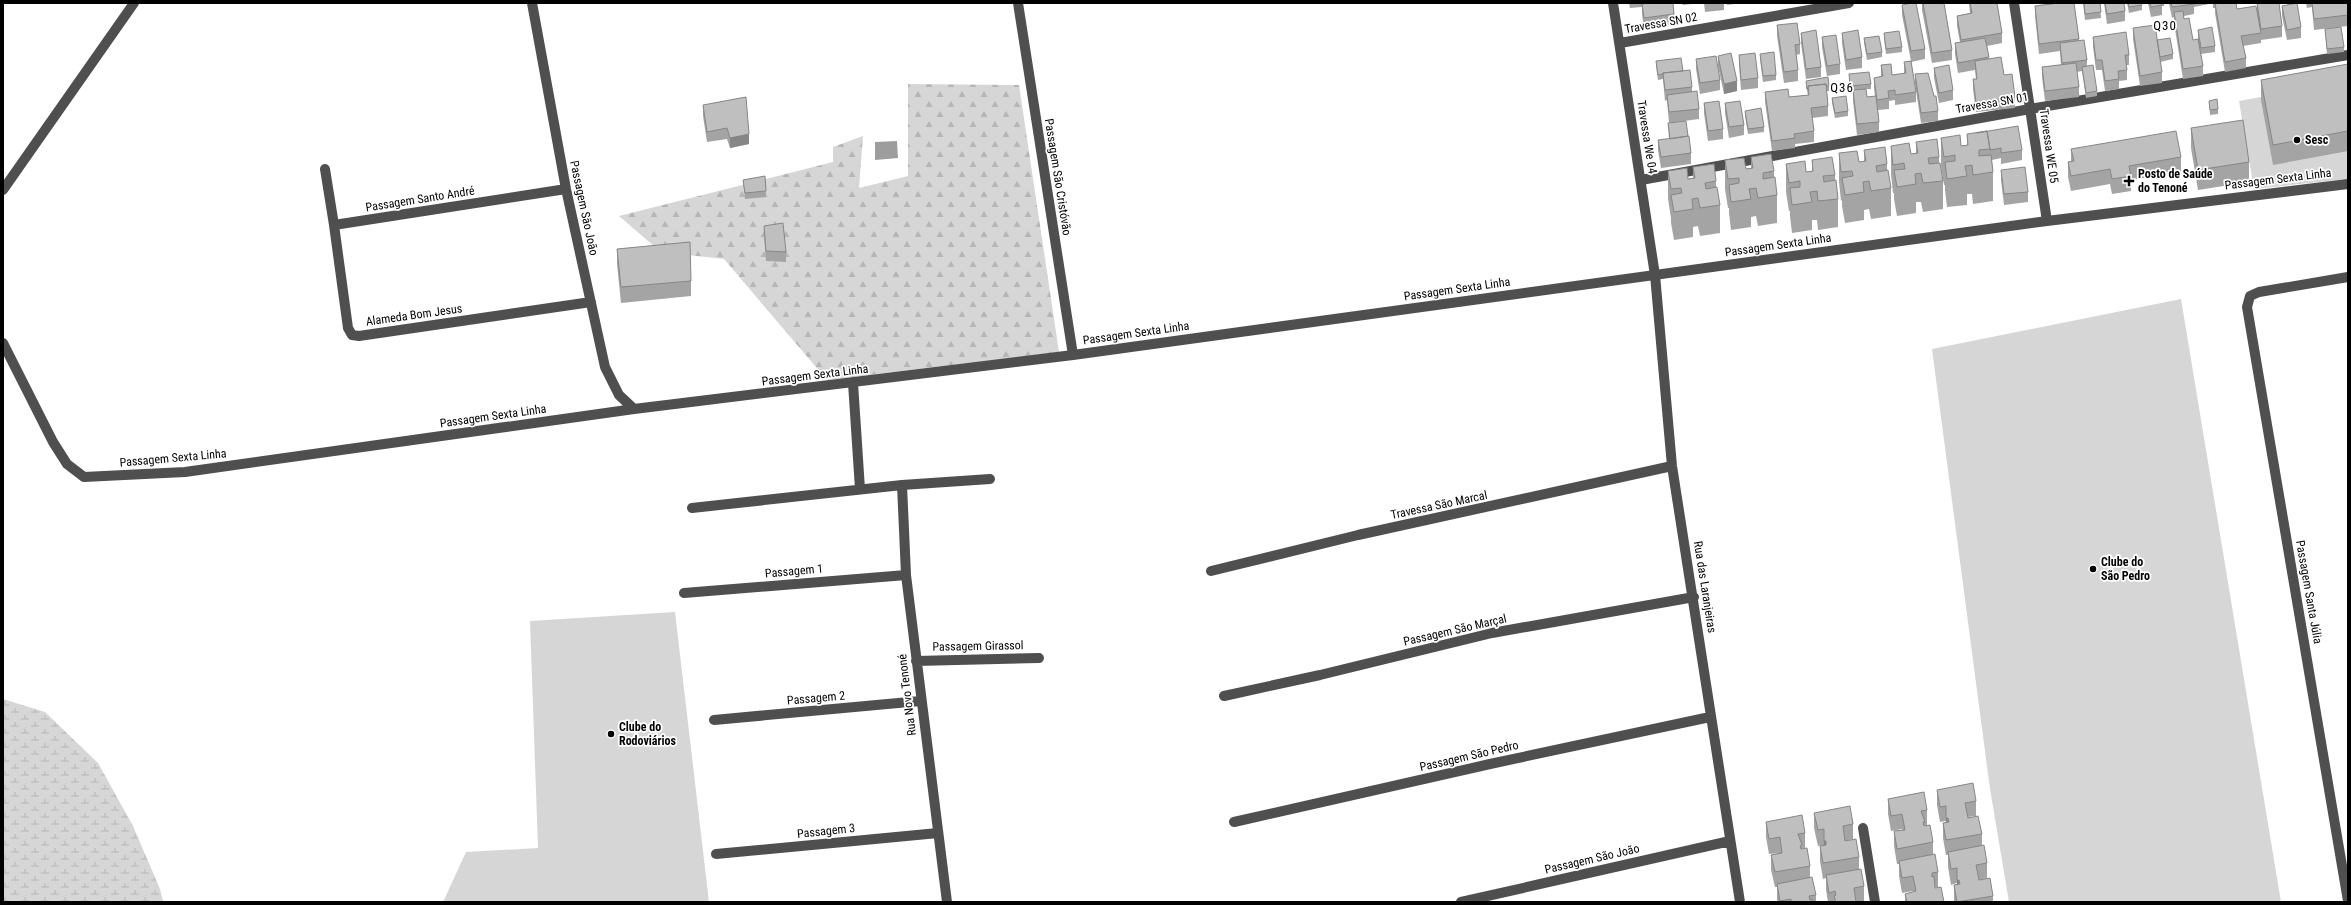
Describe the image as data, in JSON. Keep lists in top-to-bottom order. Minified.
{"streets":{"street":["Travessa SN 02","Travessa SN 01","Travessa We 04","Travessa WE 05","Passagem São Cristóvão","Passagem Sexta Linha","Passagem Santo André","Passagem São João","Alameda Bom Jesus","Travessa São Marcal","Passagem 1","Rua das Laranjeiras","Passagem Santa Júlia","Passagem São Marçal","Passagem Girassol","Rua Novo Tenoné","Passagem 2","Passagem São Pedro","Passagem 3"]},"crossings":[["Travessa SN 02","Travessa We 04"],["Travessa SN 01","Travessa We 04"],["Travessa SN 01","Travessa WE 05"],["Travessa We 04","Passagem Sexta Linha"],["Travessa We 04","Rua das Laranjeiras"],["Travessa WE 05","Passagem Sexta Linha"],["Passagem São Cristóvão","Passagem Sexta Linha"],["Passagem Sexta Linha","Passagem São João"],["Passagem Sexta Linha","Rua das Laranjeiras"],["Passagem Santo André","Passagem São João"],["Passagem Santo André","Alameda Bom Jesus"],["Passagem São João","Alameda Bom Jesus"],["Passagem São João","Rua das Laranjeiras"],["Travessa São Marcal","Rua das Laranjeiras"],["Passagem 1","Rua Novo Tenoné"],["Rua das Laranjeiras","Passagem São Marçal"],["Rua das Laranjeiras","Passagem São Pedro"],["Passagem Girassol","Rua Novo Tenoné"],["Rua Novo Tenoné","Passagem 2"],["Rua Novo Tenoné","Passagem 3"]],"districts":["Q30","Q36"],"places":{"other":["Sesc","Clube do São Pedro","Clube do Rodoviários"],"health":["Posto de Saúde do Tenoné"]}}
